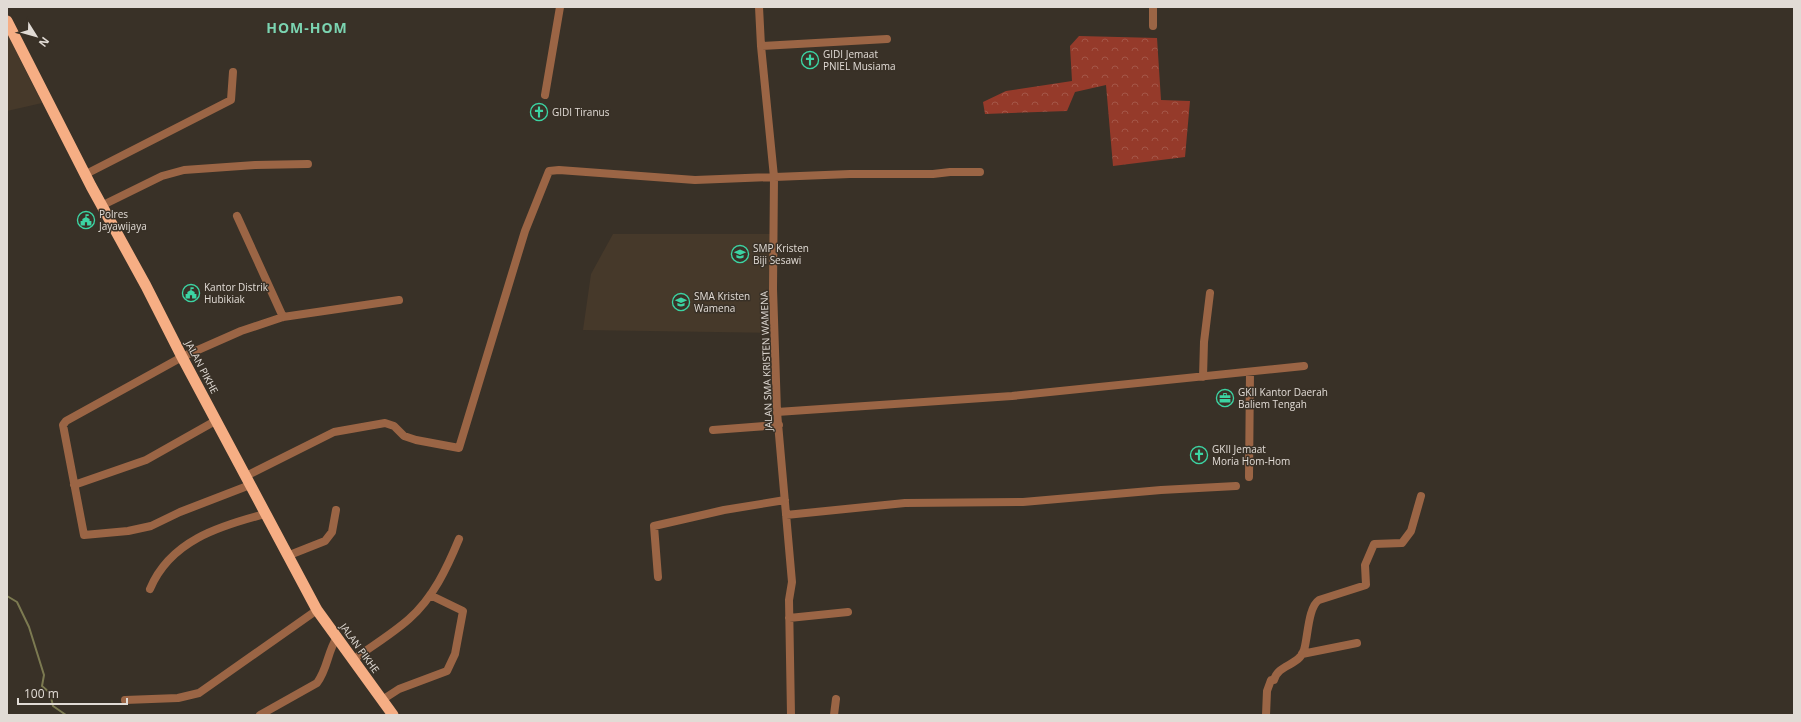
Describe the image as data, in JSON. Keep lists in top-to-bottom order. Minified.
{"streets":{"highway":["JALAN PIKHE"],"street":["JALAN SMA KRISTEN WAMENA"]},"districts":["HOM-HOM"],"places":{"church":["GIDI Jemaat PNIEL Musiama","GIDI Tiranus","GKII Jemaat Moria Hom-Hom"],"public building":["Polres Jayawijaya","Kantor Distrik Hubikiak"],"school or university":["SMP Kristen Biji Sesawi","SMA Kristen Wamena"],"office":["GKII Kantor Daerah Baliem Tengah"]},"scale_bar":"100 m","north":"bottom right"}
